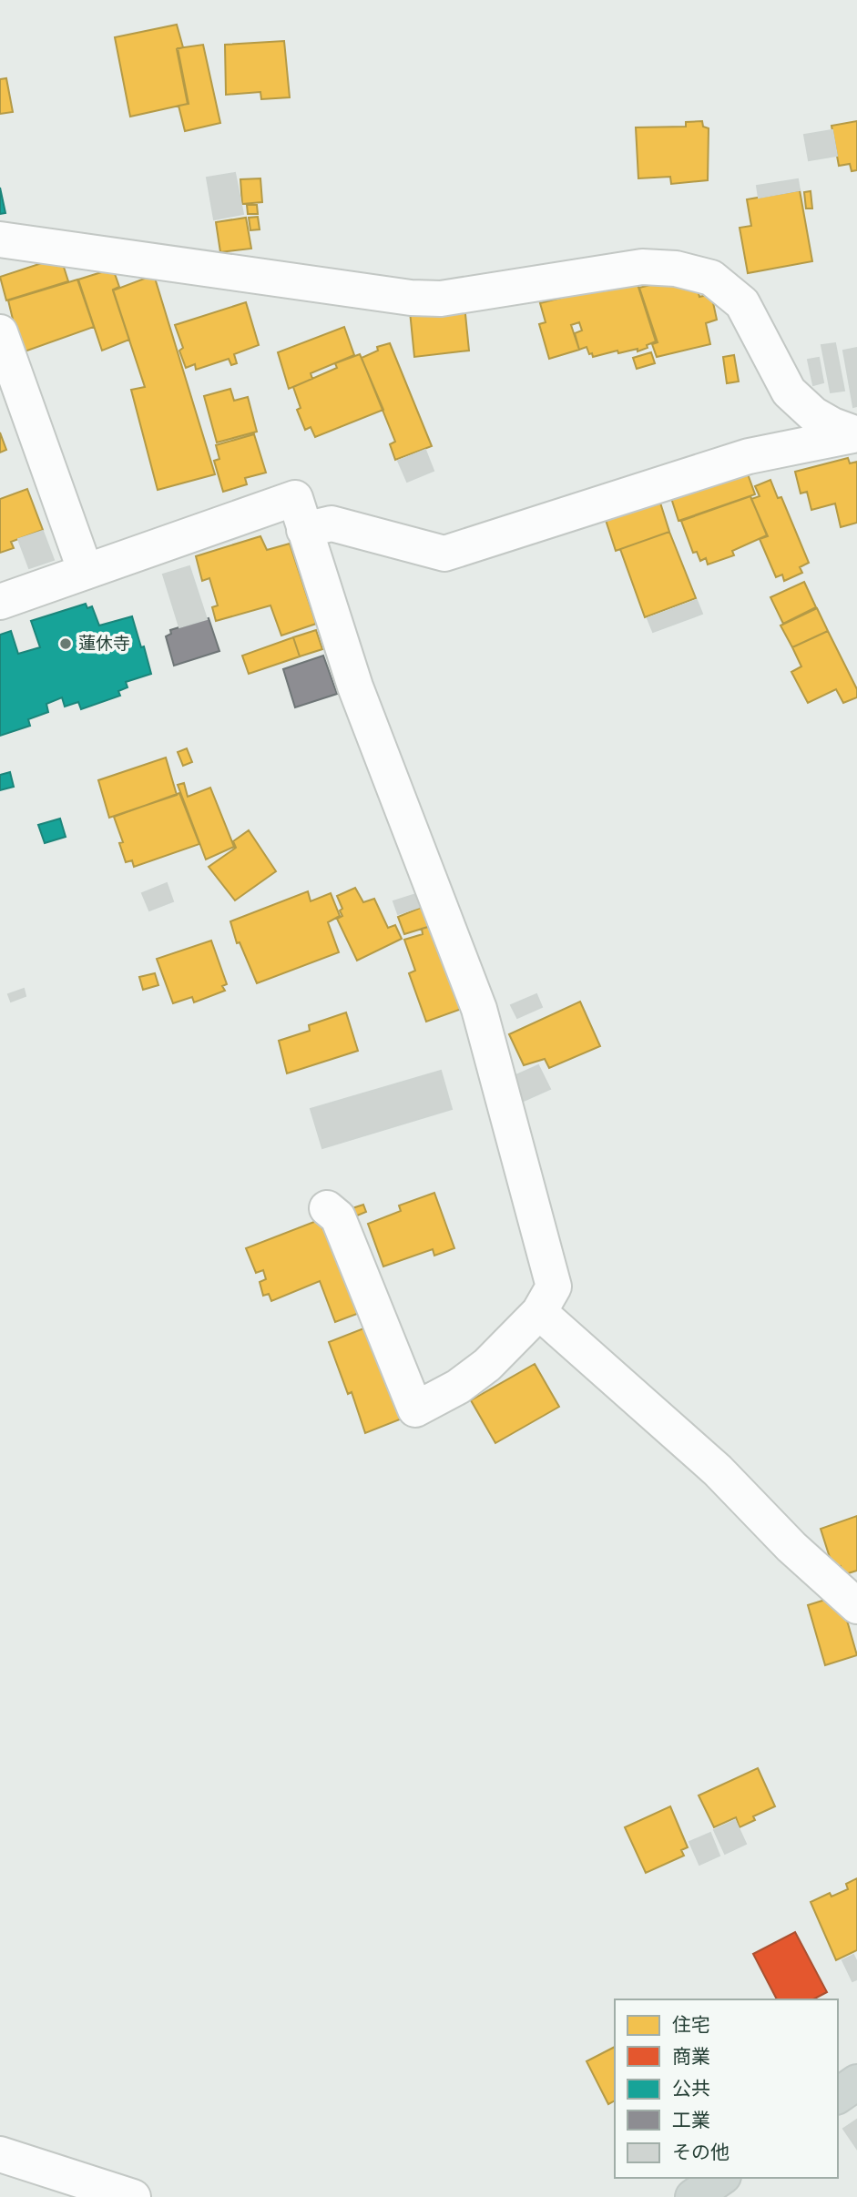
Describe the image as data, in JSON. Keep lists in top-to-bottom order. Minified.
{"places":["蓮休寺"],"legend":["住宅","商業","公共","工業","その他"]}
